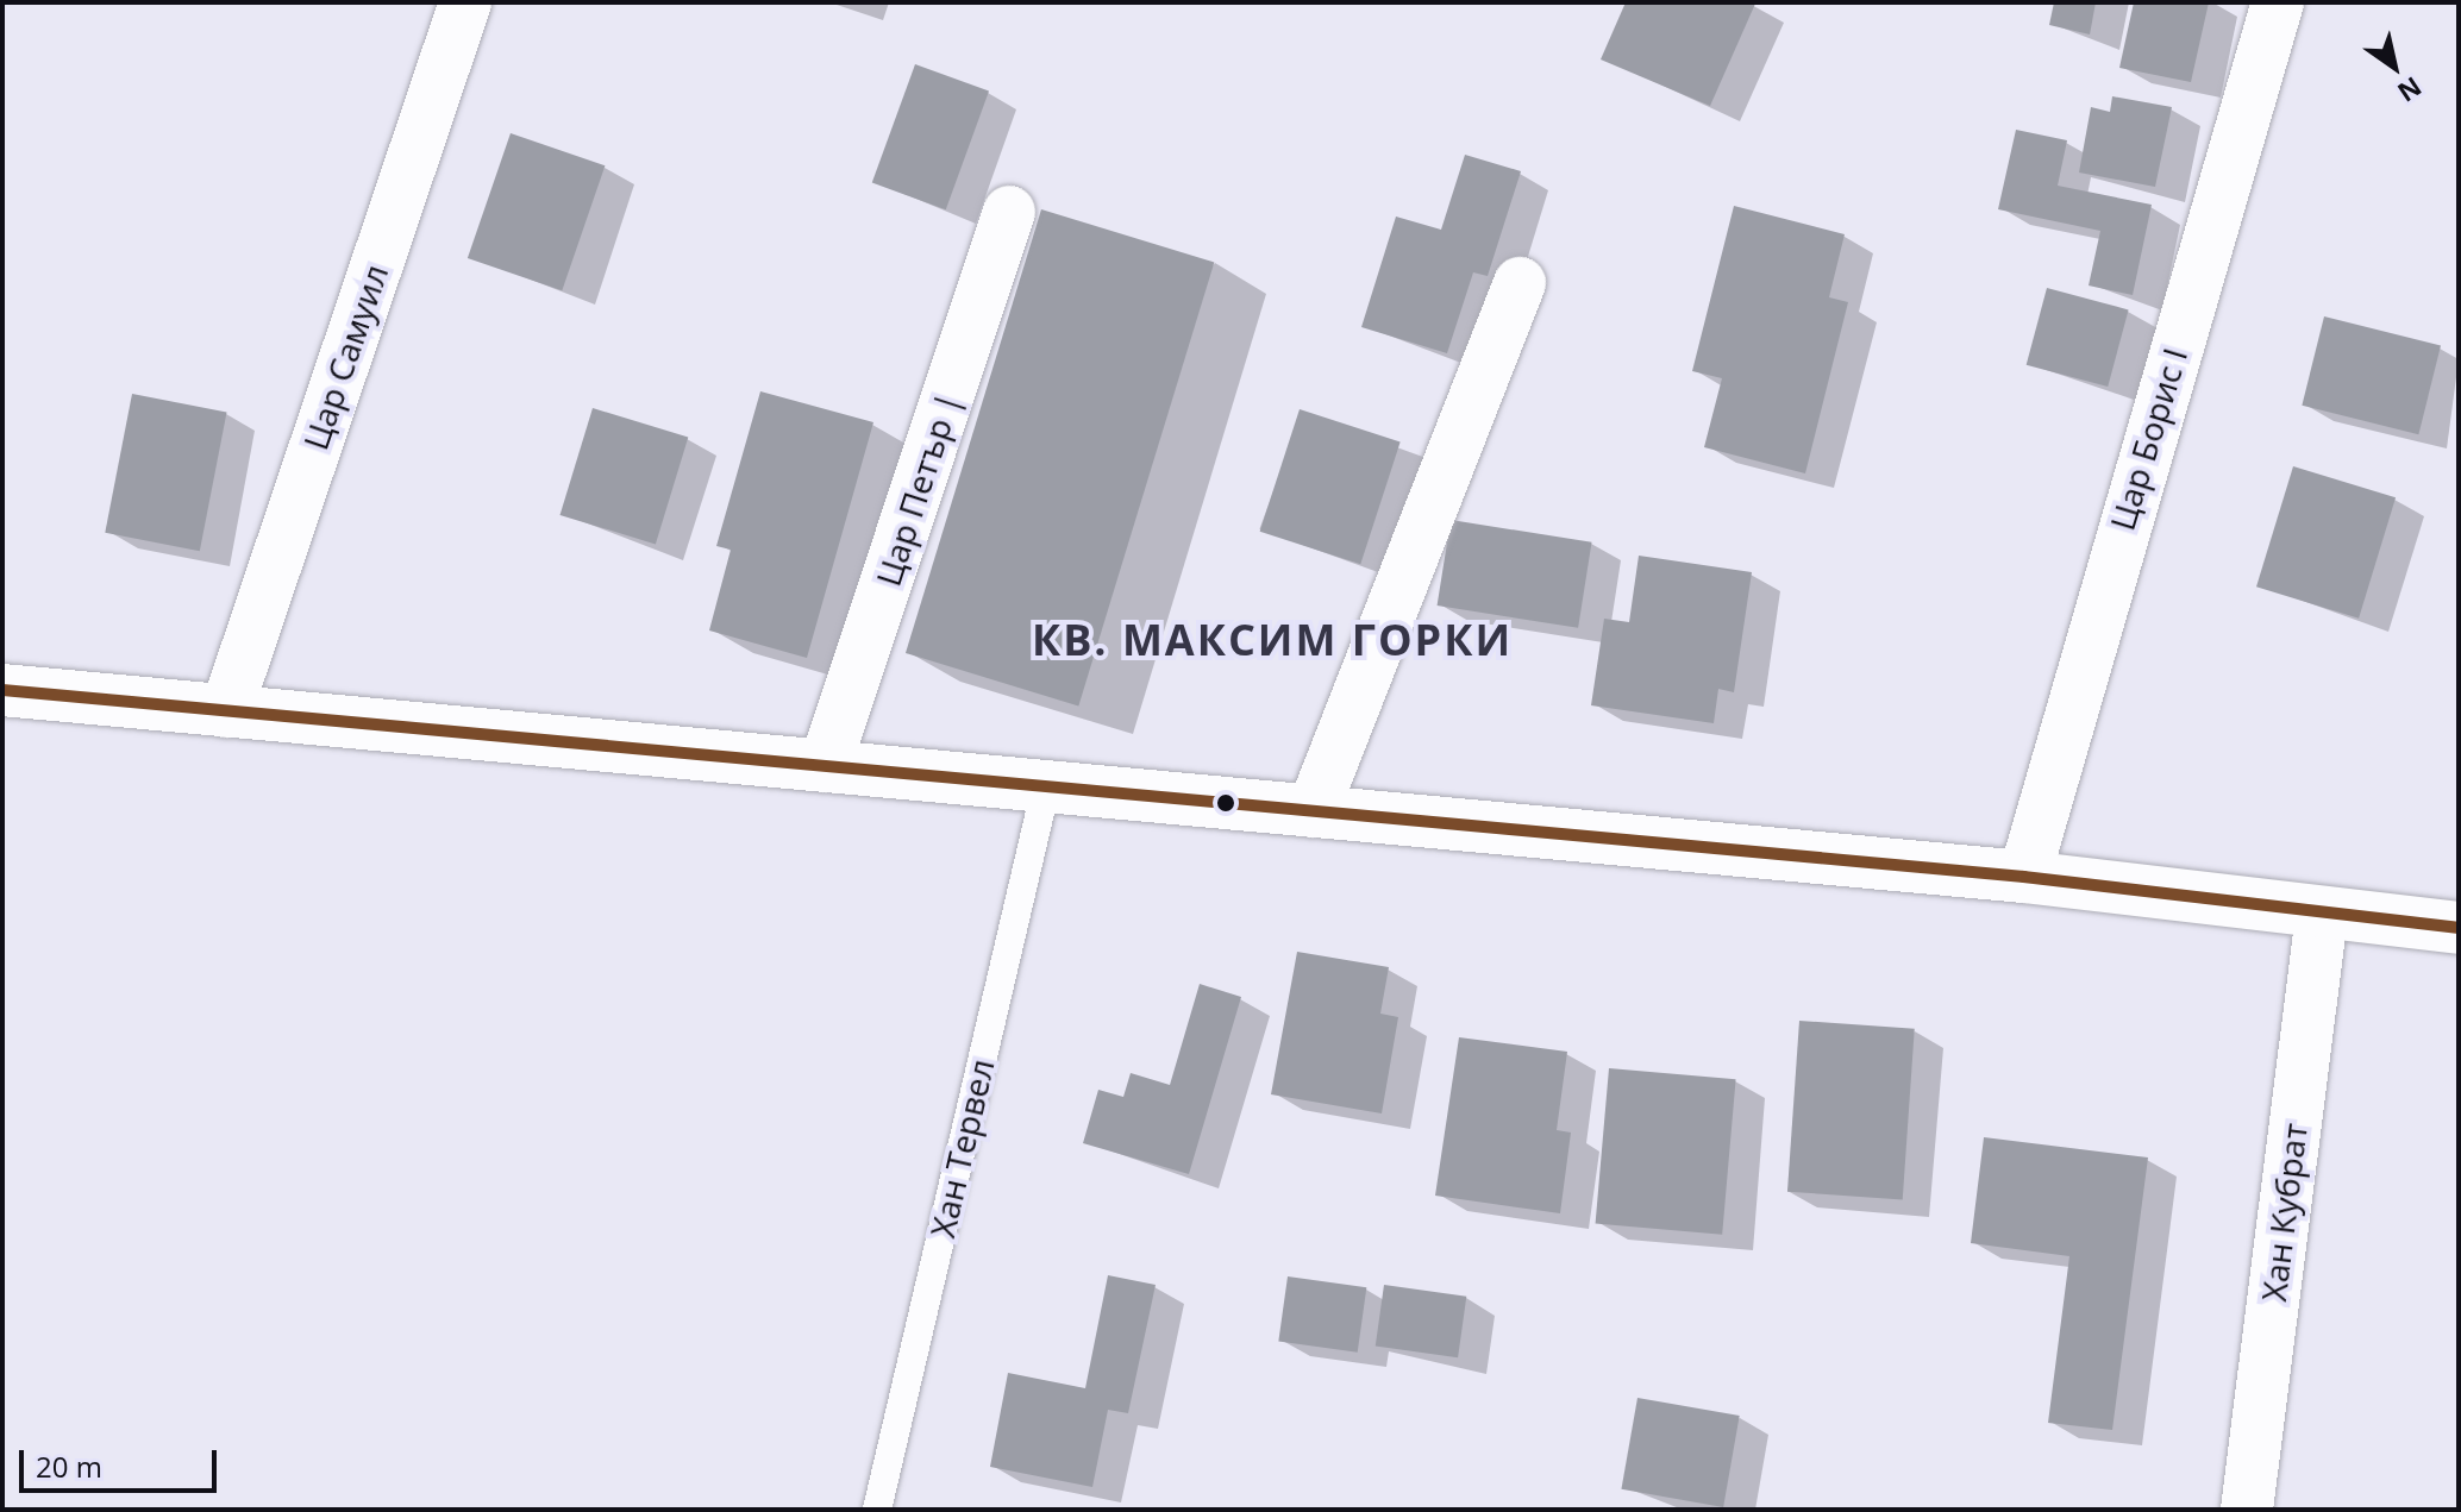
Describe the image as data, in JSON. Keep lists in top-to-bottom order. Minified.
{"streets":{"street":["Цар Самуил","Цар Борис I","Цар Петър |","Хан Кубрат"],"lane":["Хан Тервел"]},"districts":["КВ. МАКСИМ ГОРКИ"],"scale_bar":"20 m","north":"bottom right"}
